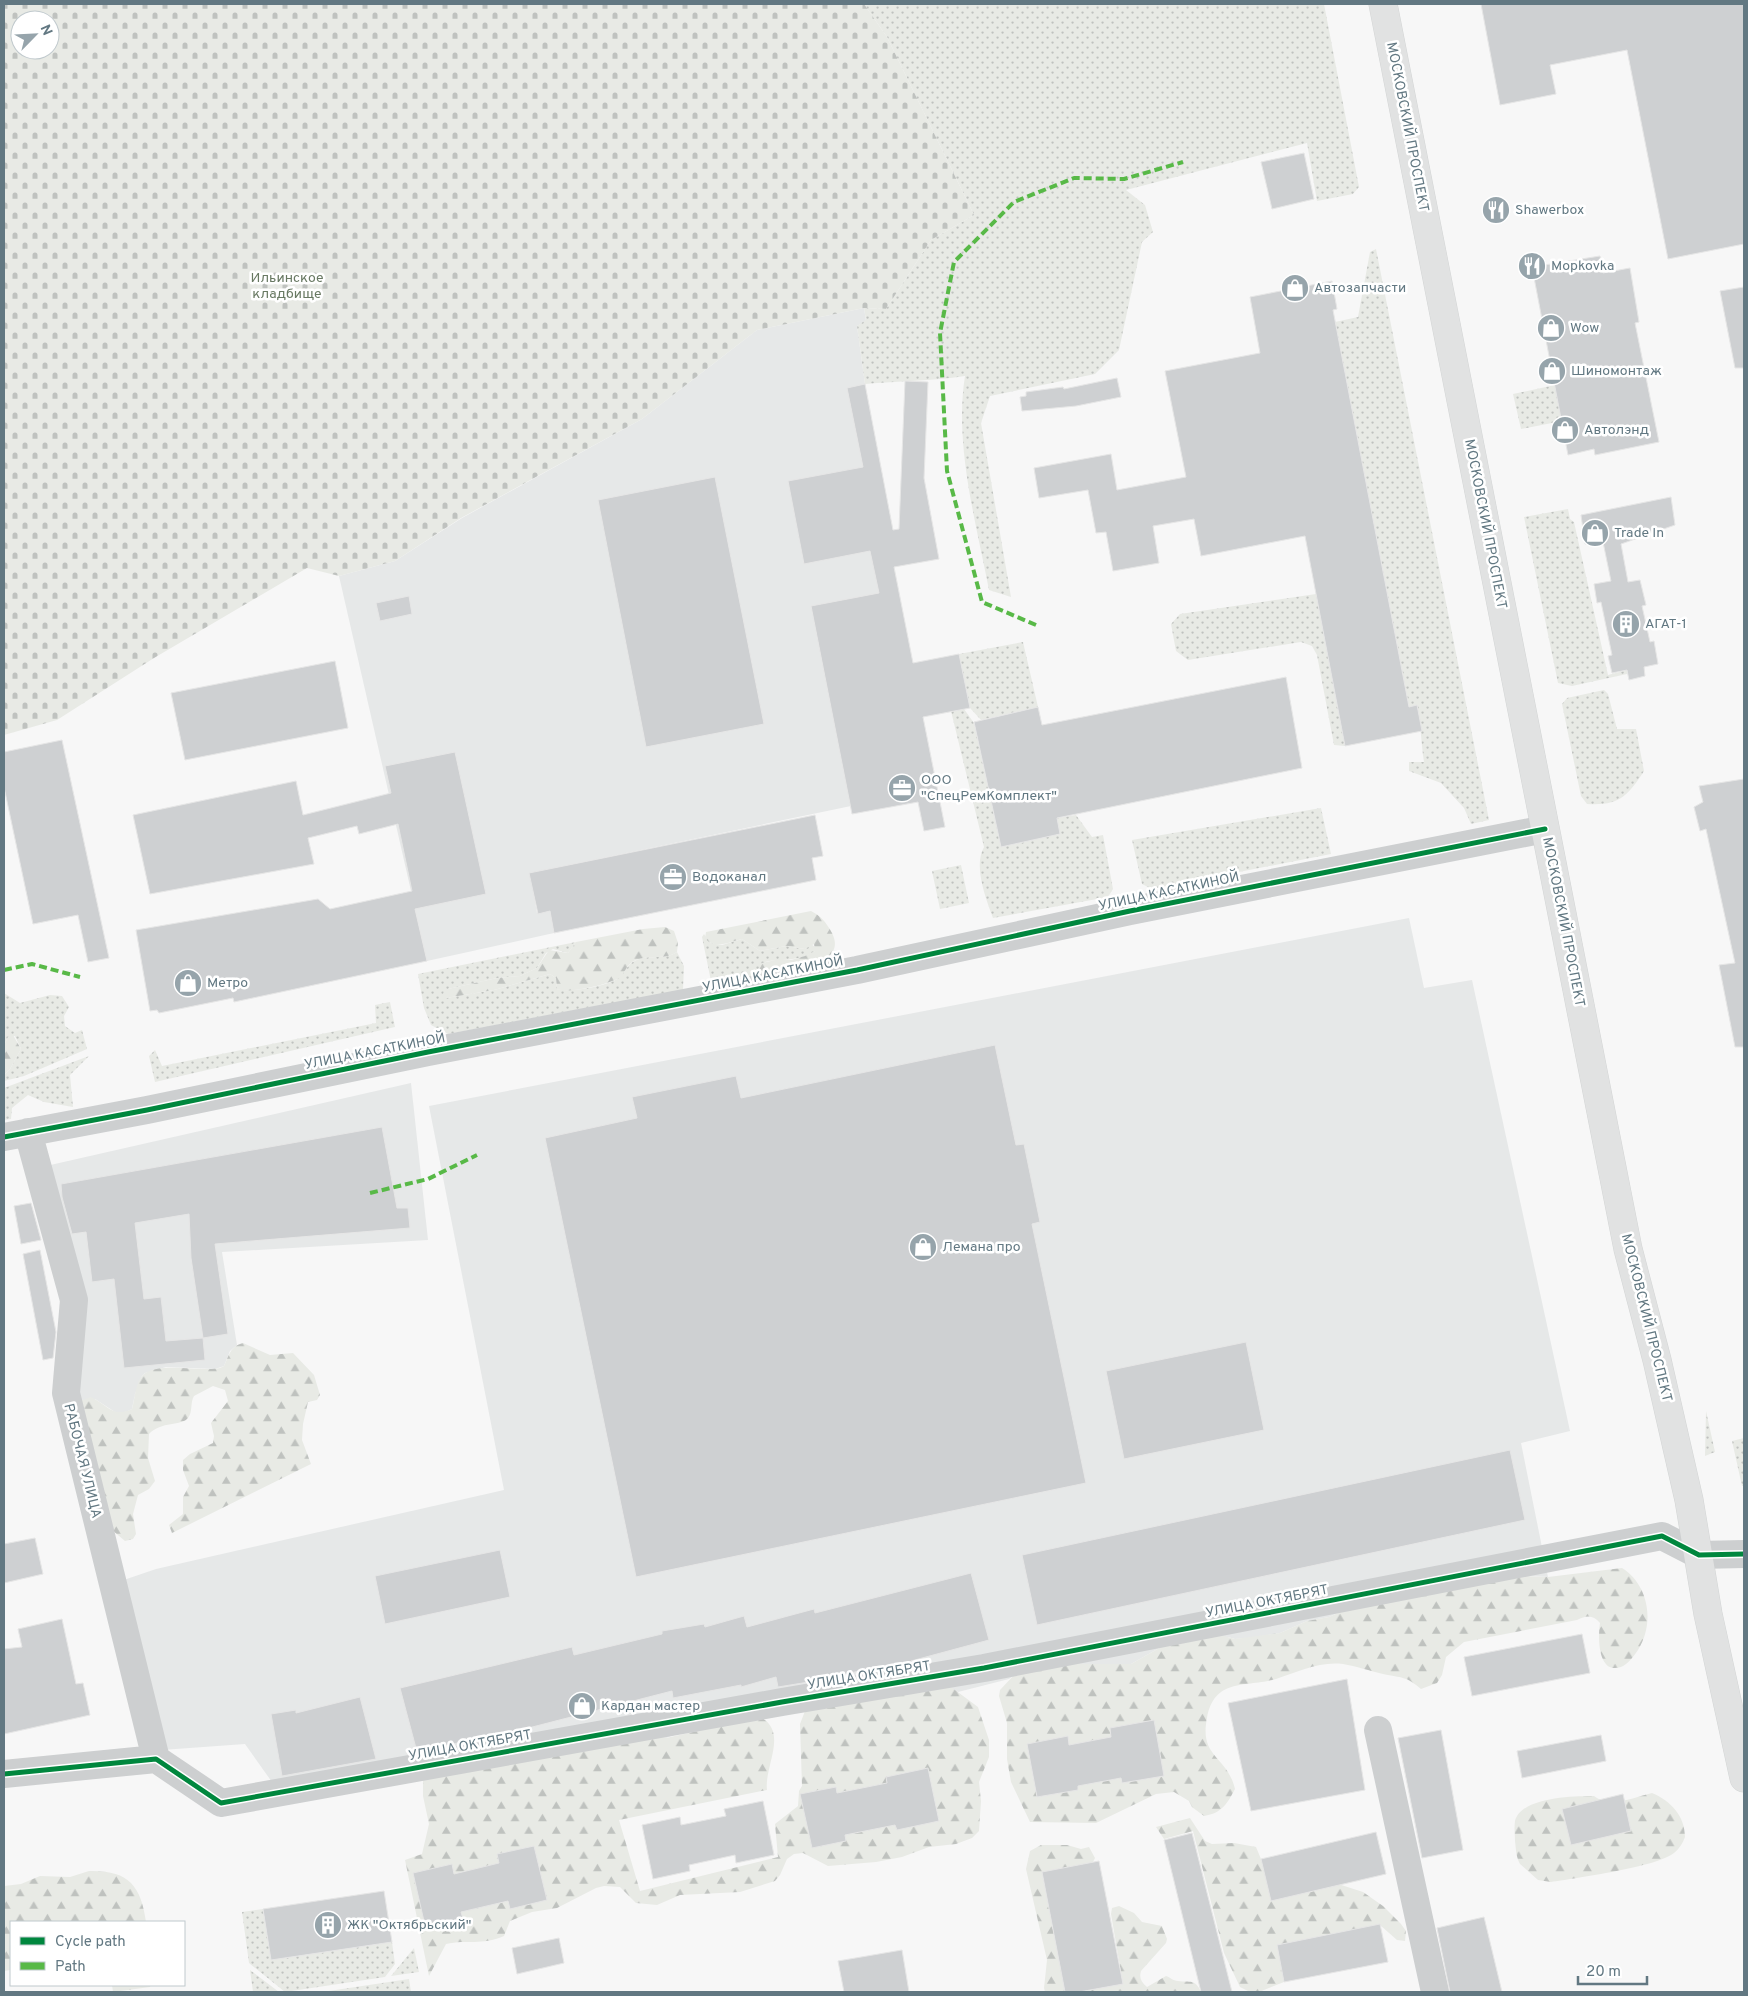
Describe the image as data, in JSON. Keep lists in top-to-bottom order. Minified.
{"streets":{"main road":["МОСКОВСКИЙ ПРОСПЕКТ"],"street":["УЛИЦА КАСАТКИНОЙ","РАБОЧАЯ УЛИЦА","УЛИЦА ОКТЯБРЯТ"]},"crossings":[["МОСКОВСКИЙ ПРОСПЕКТ","УЛИЦА КАСАТКИНОЙ"],["МОСКОВСКИЙ ПРОСПЕКТ","УЛИЦА ОКТЯБРЯТ"],["УЛИЦА КАСАТКИНОЙ","РАБОЧАЯ УЛИЦА"],["РАБОЧАЯ УЛИЦА","УЛИЦА ОКТЯБРЯТ"]],"parks":["Ильинское кладбище"],"places":{"restaurant":["Shawerbox","Mopkovka"],"shop":["Автозапчасти","Wow","Шиномонтаж","Автолэнд","Trade In","Метро","Лемана про","Кардан мастер"],"building":["АГАТ-1","ЖК \"Октябрьский\""],"office":["ООО \"СпецРемКомплект\"","Водоканал"]},"legend":["Cycle path","Path"],"scale_bar":"20 m","north":"top right"}
